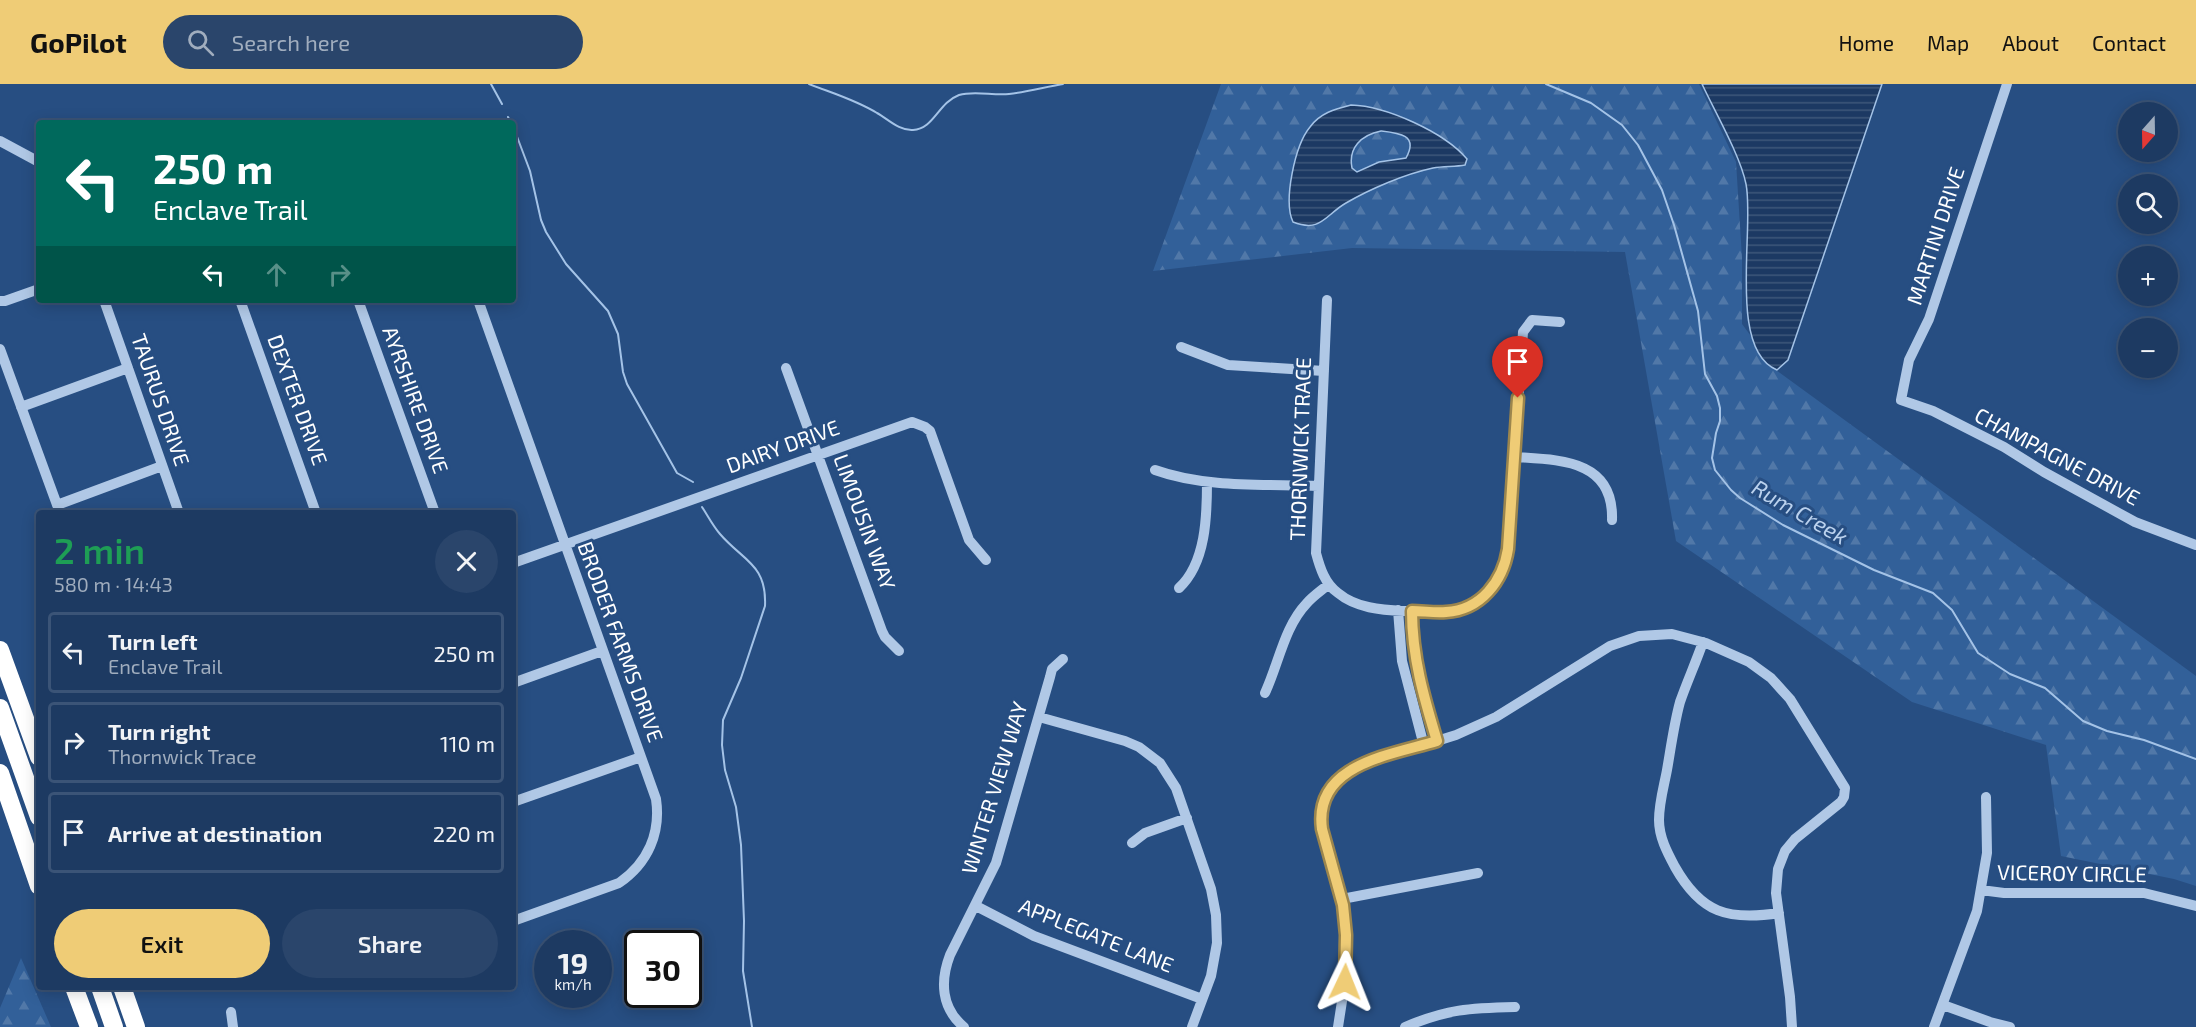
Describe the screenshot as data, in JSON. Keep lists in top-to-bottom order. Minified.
{"streets":{"street":["MARTINI DRIVE","TAURUS DRIVE","DEXTER DRIVE","AYRSHIRE DRIVE","DAIRY DRIVE","THORNWICK TRACE","CHAMPAGNE DRIVE","LIMOUSIN WAY","BRODER FARMS DRIVE","WINTER VIEW WAY","VICEROY CIRCLE","APPLEGATE LANE"]},"crossings":[["MARTINI DRIVE","CHAMPAGNE DRIVE"],["DAIRY DRIVE","LIMOUSIN WAY"],["DAIRY DRIVE","BRODER FARMS DRIVE"],["WINTER VIEW WAY","APPLEGATE LANE"]],"water":["Rum Creek"],"north":"bottom","page":{"header":"GoPilot","search":"Search here","nav":["Home","Map","About","Contact"],"map_buttons":["+","−"],"turn":["250 m","Enclave Trail"],"heading":["2 min","580 m · 14:43"],"list":[{"name":"Turn left","note":"Enclave Trail","value":"250 m"},{"name":"Turn right","note":"Thornwick Trace","value":"110 m"},{"name":"Arrive at destination","value":"220 m"}],"buttons":["Exit","Share"],"speed":"19 km/h","limit":"30"}}
